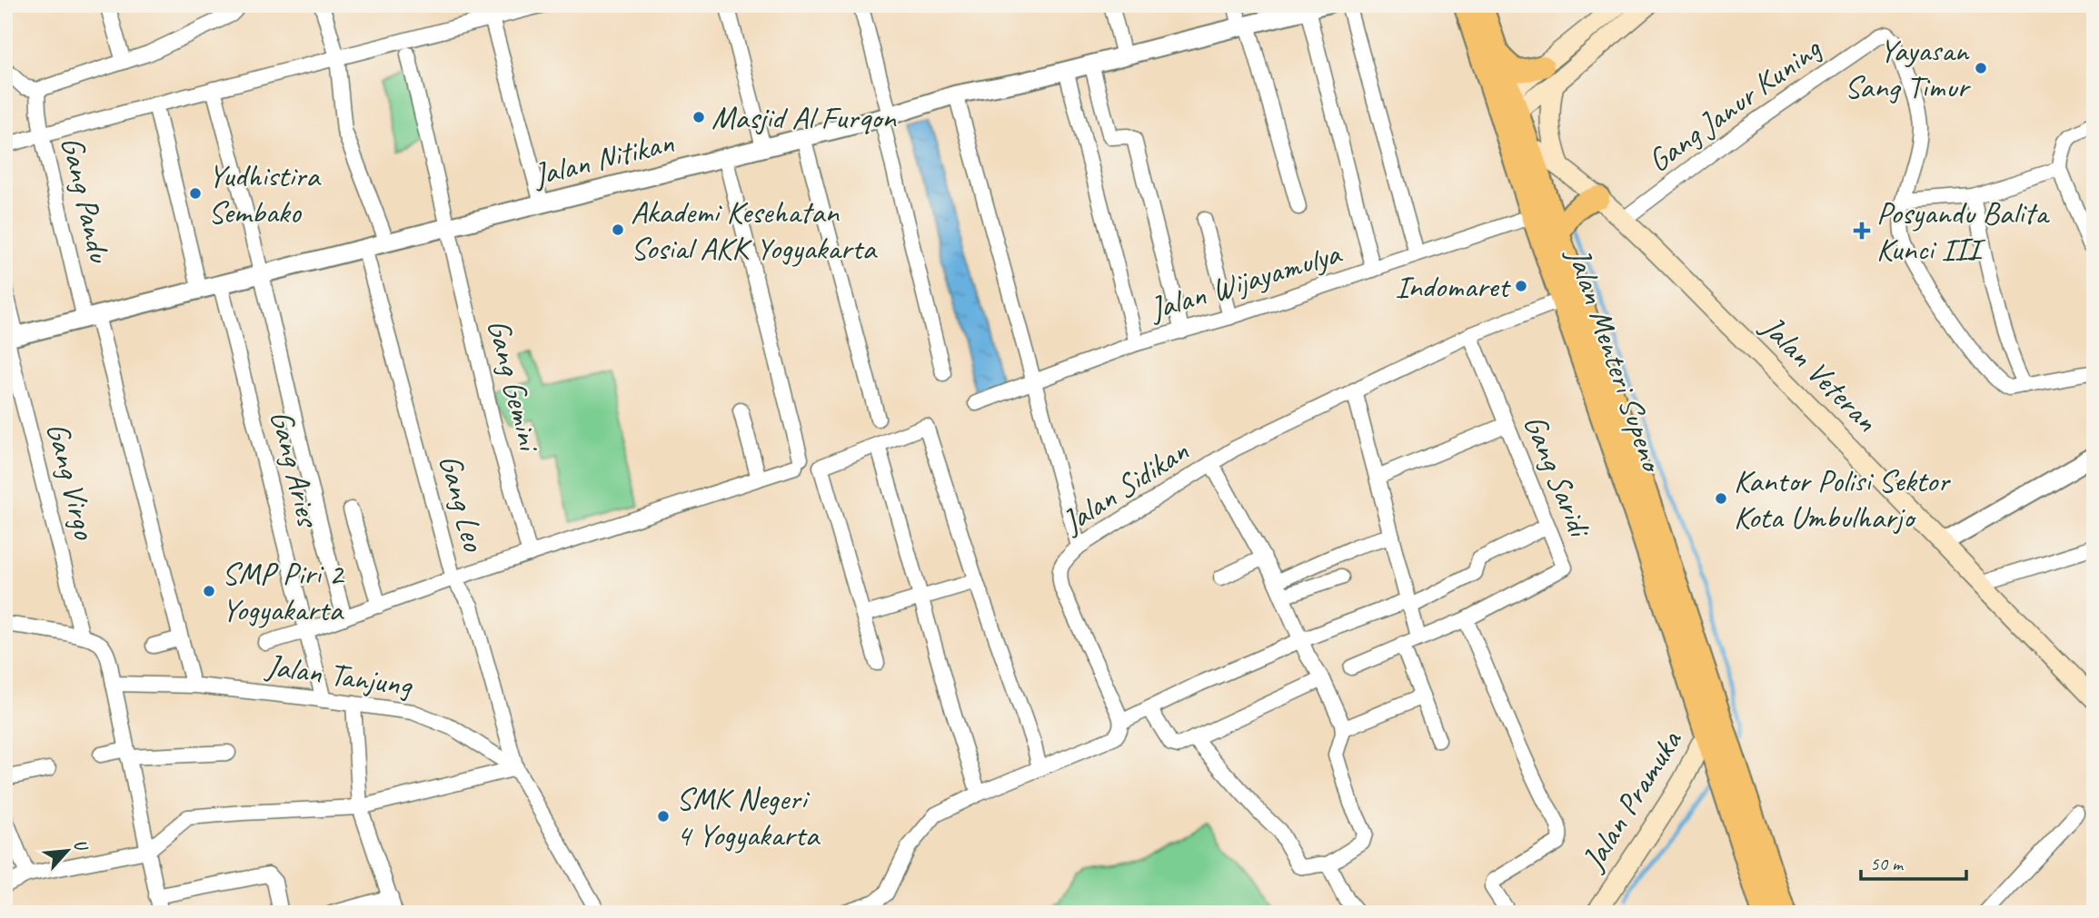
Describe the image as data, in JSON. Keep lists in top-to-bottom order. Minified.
{"streets":{"main road":["Jalan Menteri Supeno","Jalan Veteran","Jalan Pramuka"],"street":["Gang Janur Kuning","Jalan Nitikan","Gang Pandu","Jalan Wijayamulya","Gang Gemini","Gang Aries","Gang Saridi","Gang Virgo","Jalan Sidikan","Gang Leo","Jalan Tanjung"]},"crossings":[["Gang Janur Kuning","Jalan Veteran"],["Jalan Nitikan","Gang Pandu"],["Jalan Nitikan","Gang Gemini"],["Jalan Nitikan","Gang Aries"],["Jalan Nitikan","Gang Virgo"],["Jalan Nitikan","Gang Leo"],["Jalan Wijayamulya","Jalan Menteri Supeno"],["Jalan Menteri Supeno","Jalan Veteran"],["Jalan Menteri Supeno","Jalan Sidikan"],["Jalan Menteri Supeno","Jalan Pramuka"],["Gang Aries","Jalan Tanjung"],["Gang Saridi","Jalan Sidikan"],["Gang Leo","Jalan Tanjung"]],"places":{"other":["Yayasan Sang Timur","Masjid Al Furqon","Yudhistira Sembako","Akademi Kesehatan Sosial AKK Yogyakarta","Indomaret","Kantor Polisi Sektor Kota Umbulharjo","SMP Piri 2 Yogyakarta","SMK Negeri 4 Yogyakarta"],"health":["Posyandu Balita Kunci III"]},"scale_bar":"50 m","north":"top right"}
